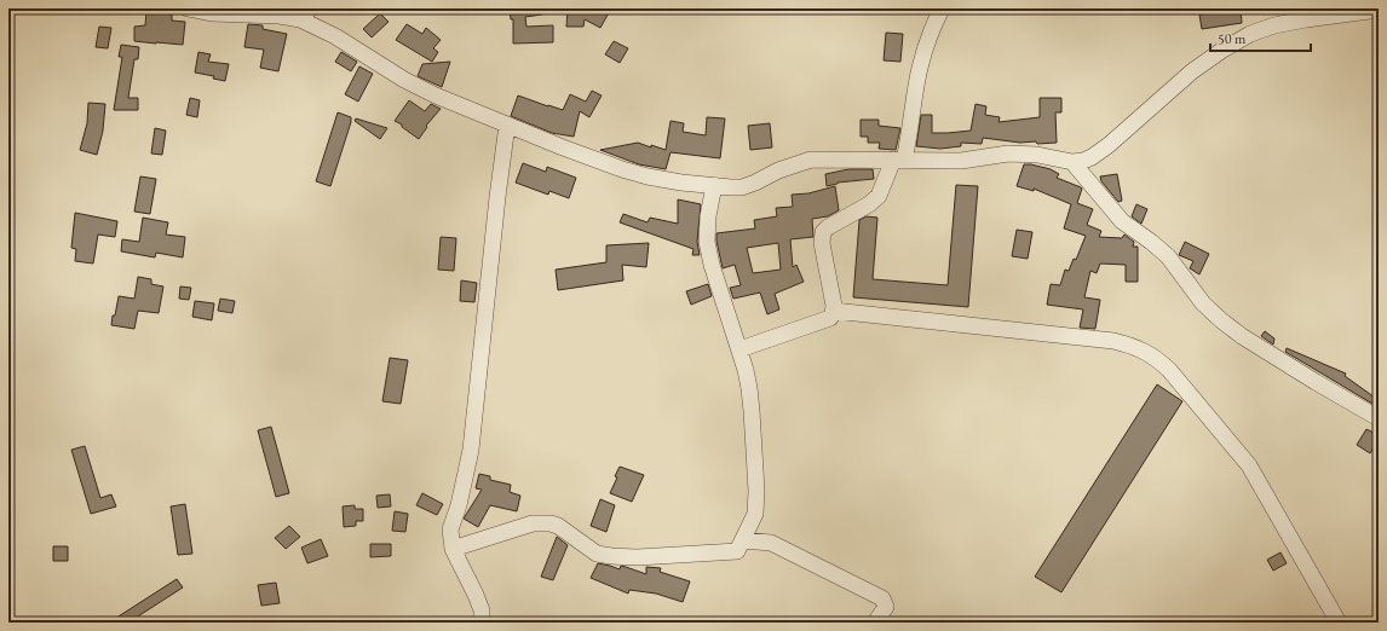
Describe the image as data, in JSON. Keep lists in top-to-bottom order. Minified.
{"scale_bar":"50 m"}
